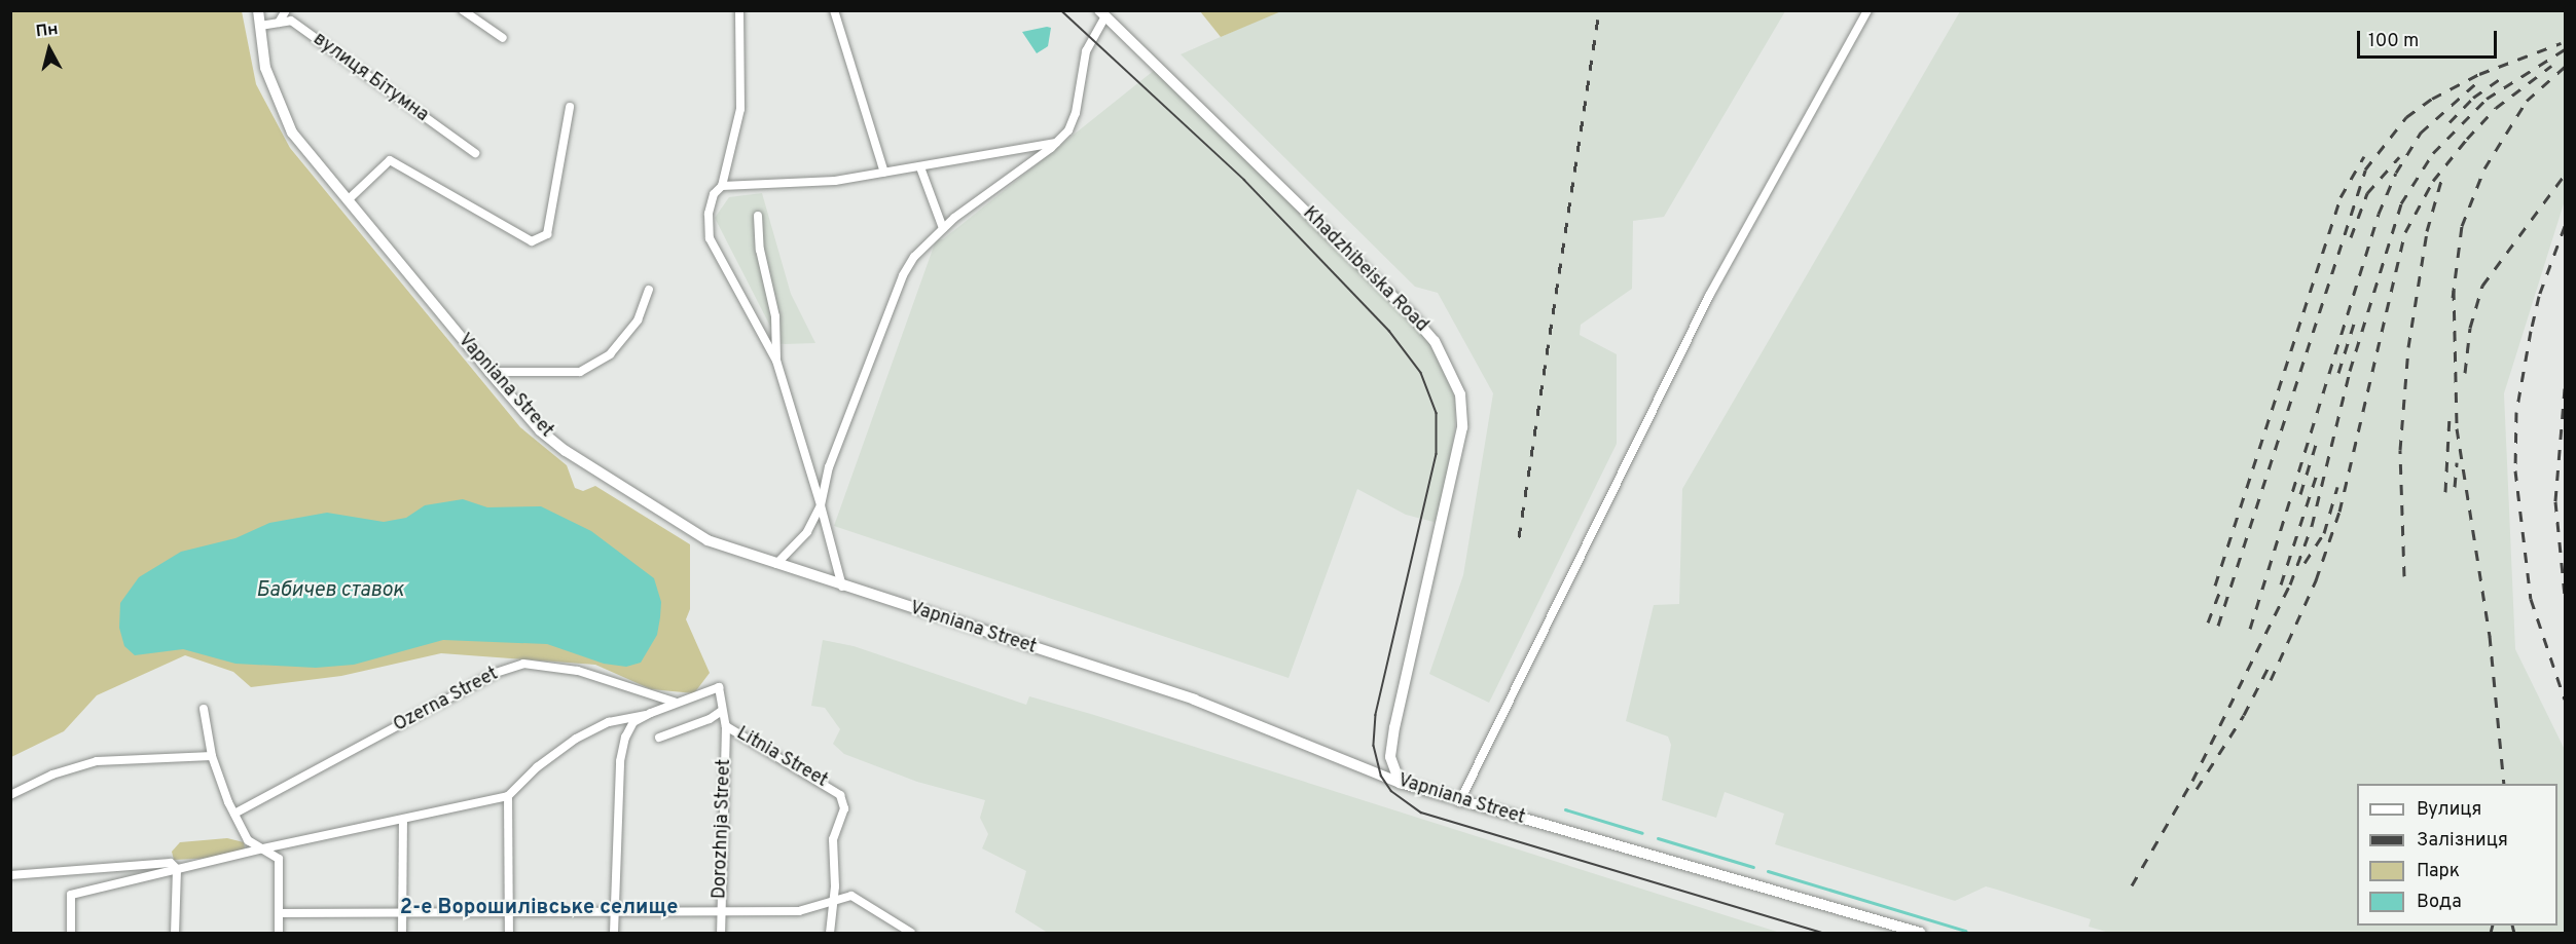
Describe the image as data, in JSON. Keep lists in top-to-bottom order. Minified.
{"streets":{"street":["вулиця Бітумна","Khadzhibeiska Road","Vapniana Street","Ozerna Street","Litnia Street","Dorozhnja Street"]},"crossings":[["Khadzhibeiska Road","Vapniana Street"],["Ozerna Street","Dorozhnja Street"],["Litnia Street","Dorozhnja Street"]],"districts":["2-е Ворошилівське селище"],"water":["Бабичев ставок"],"legend":["Вулиця","Залізниця","Парк","Вода"],"scale_bar":"100 m","north":"top"}
